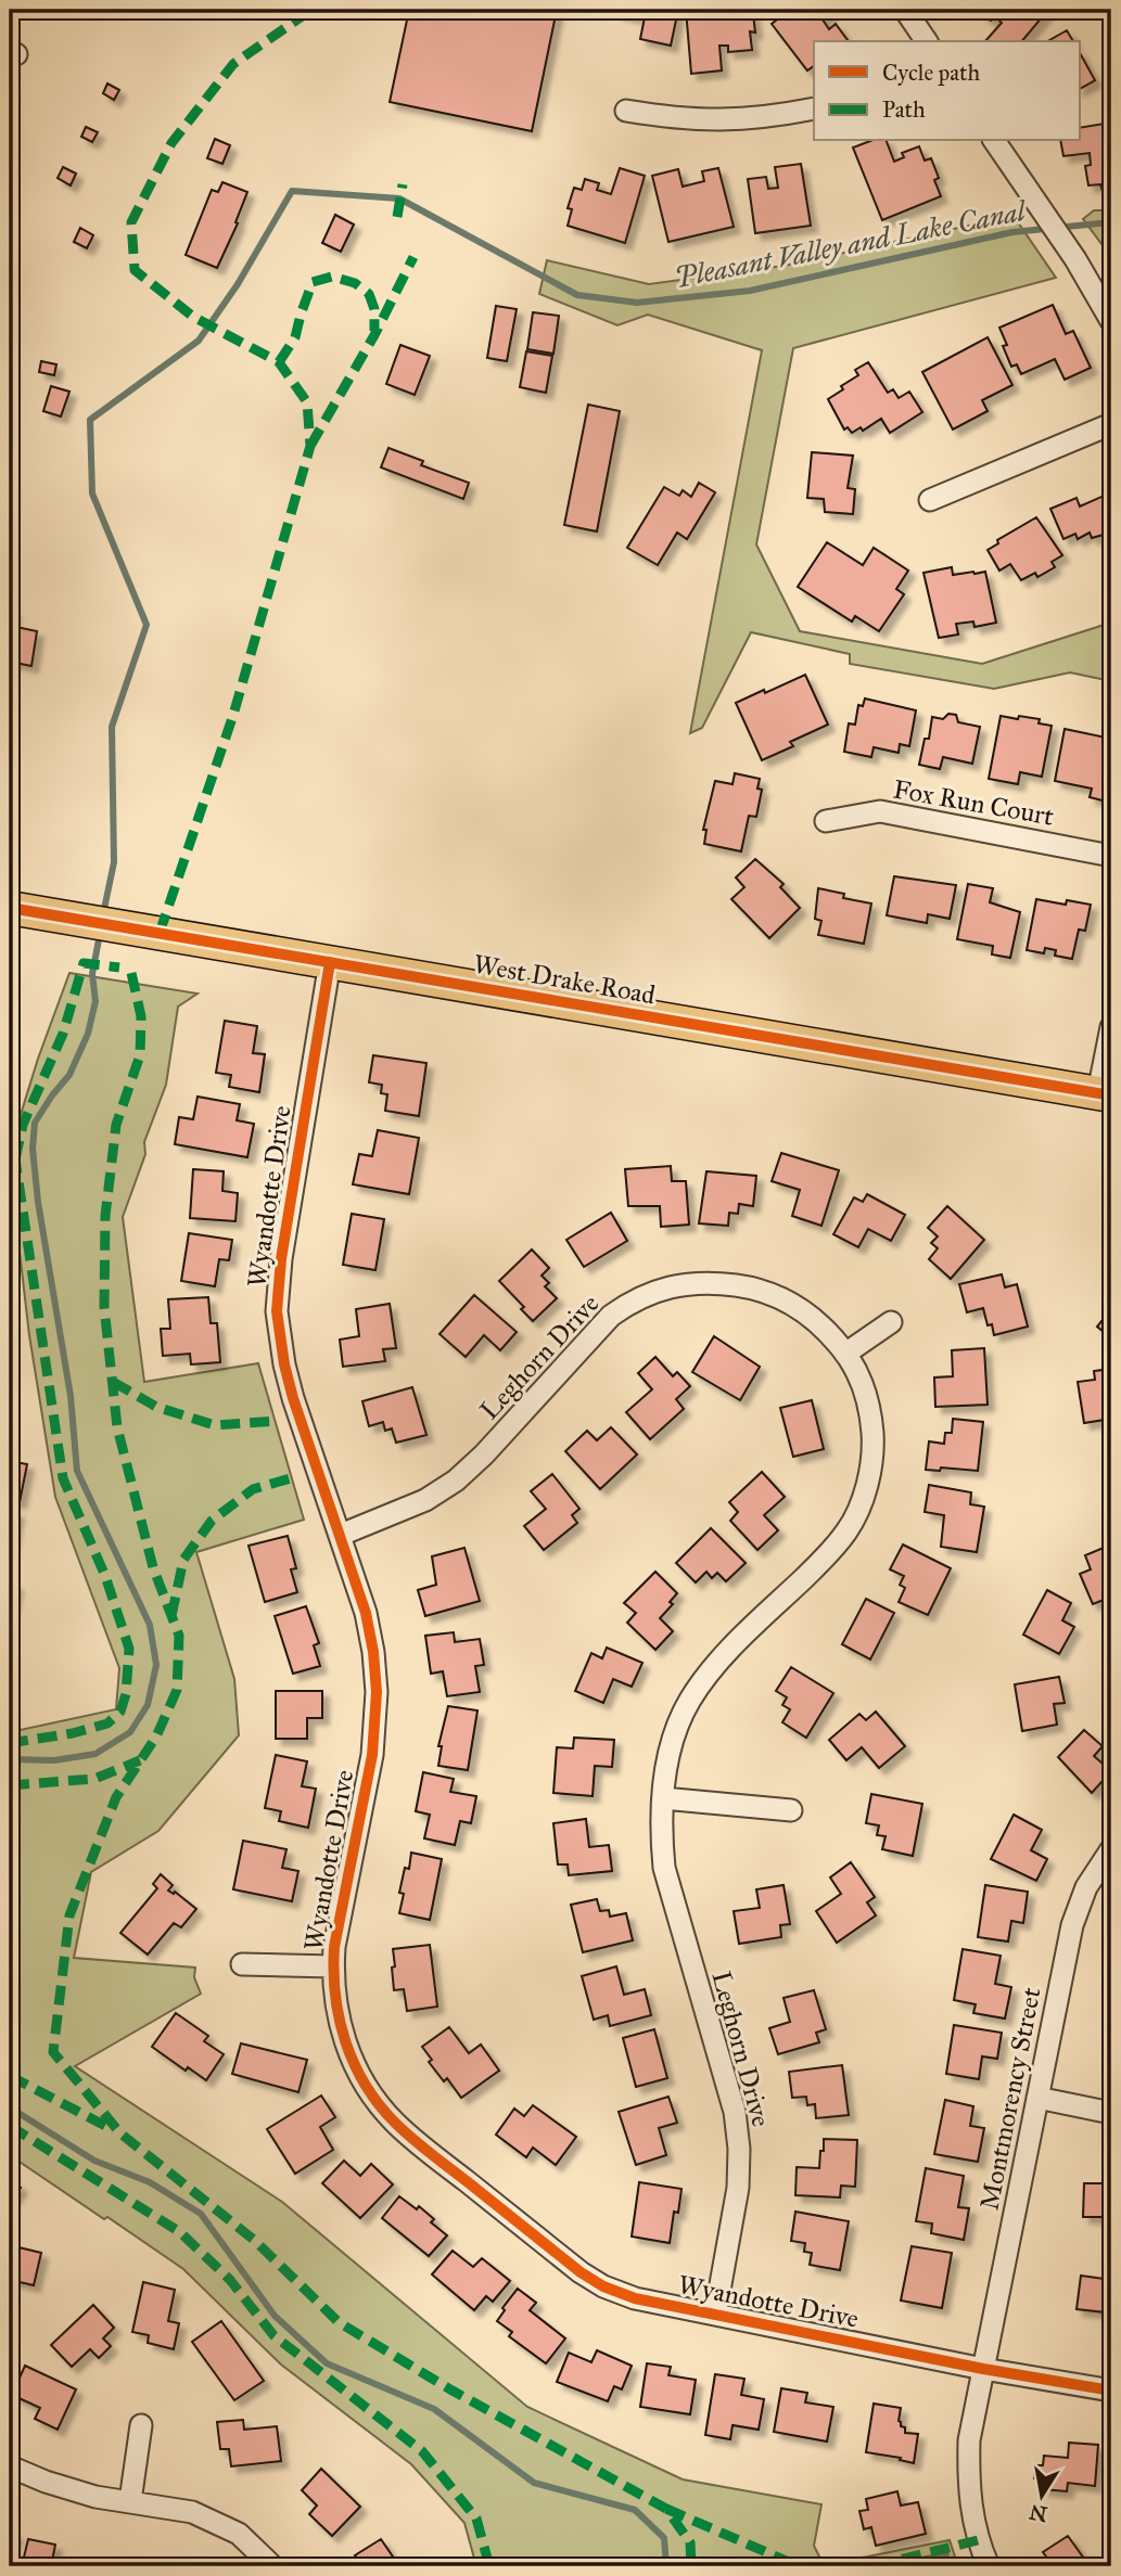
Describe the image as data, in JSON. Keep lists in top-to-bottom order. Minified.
{"streets":{"main road":["West Drake Road"],"street":["Fox Run Court","Wyandotte Drive","Leghorn Drive","Montmorency Street"]},"crossings":[["West Drake Road","Wyandotte Drive"],["Wyandotte Drive","Leghorn Drive"],["Wyandotte Drive","Montmorency Street"]],"water":["Pleasant Valley and Lake Canal"],"legend":["Cycle path","Path"],"north":"bottom"}
